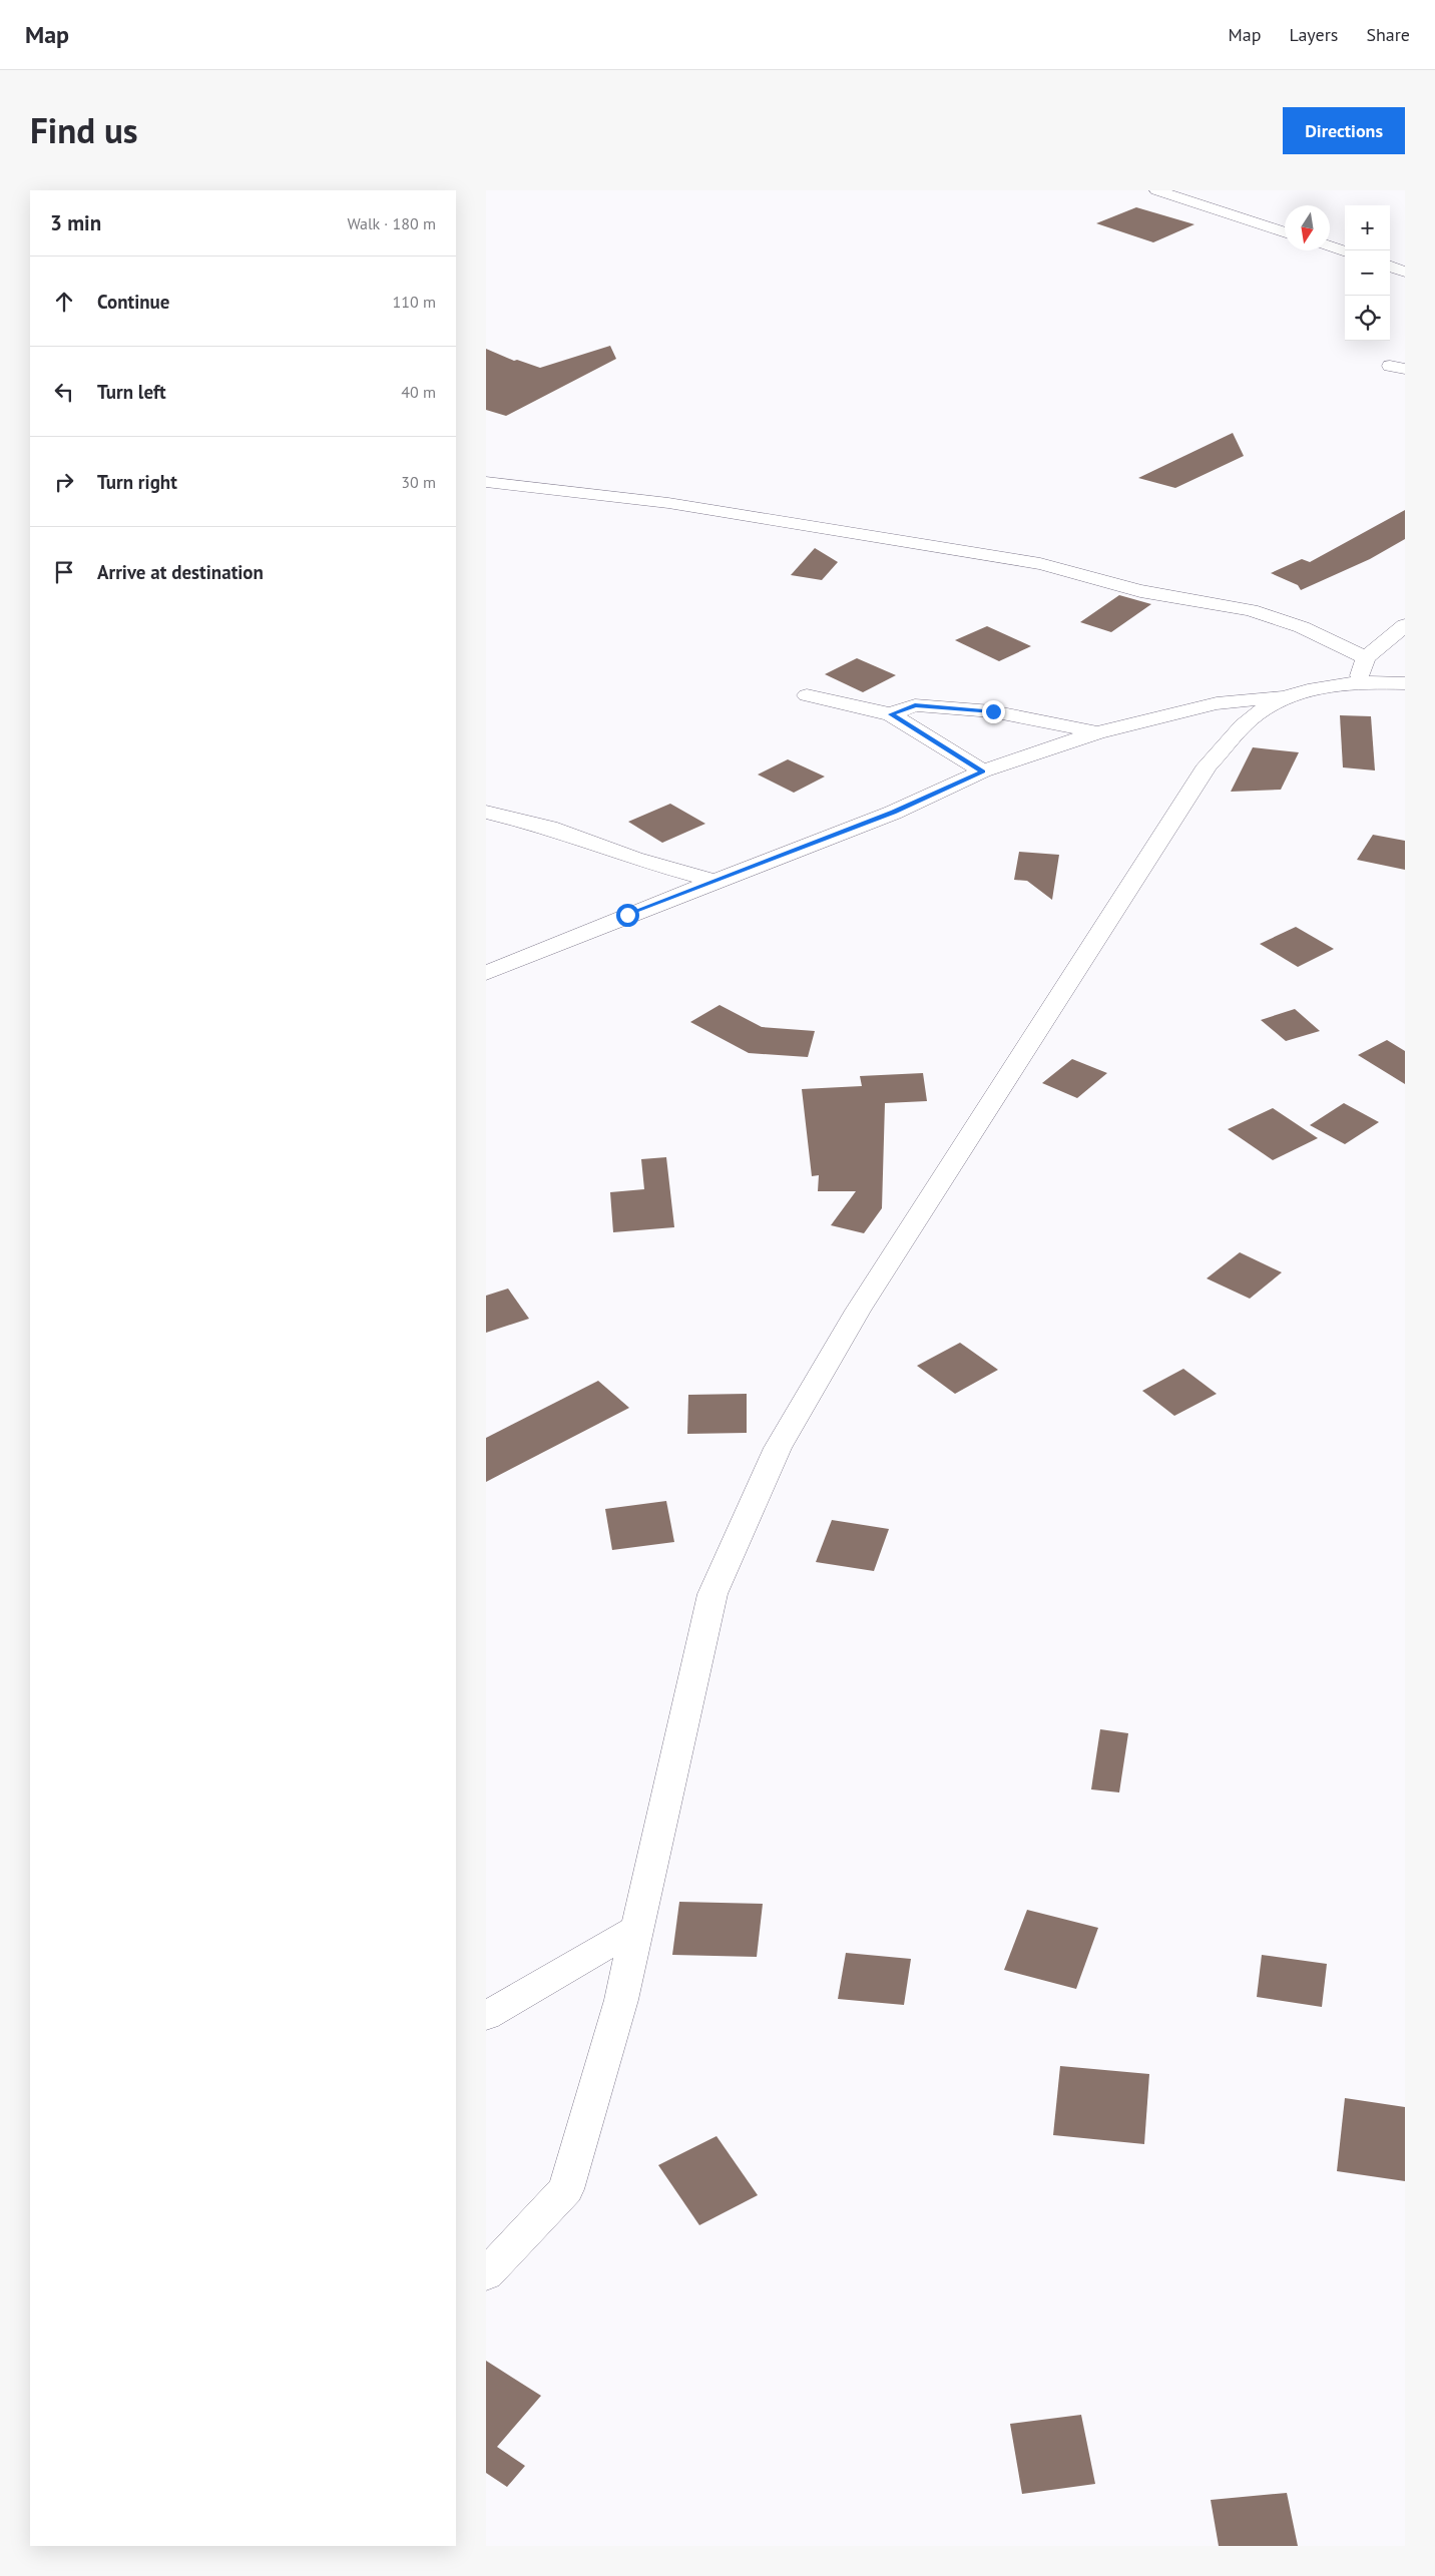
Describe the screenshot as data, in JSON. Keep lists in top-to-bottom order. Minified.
{"north":"bottom","page":{"header":"Map","nav":["Map","Layers","Share"],"title":"Find us","buttons":"Directions","heading":["3 min","Walk · 180 m"],"map_buttons":["+","−"],"list":[["Continue","110 m"],["Turn left","40 m"],["Turn right","30 m"],"Arrive at destination"]}}
